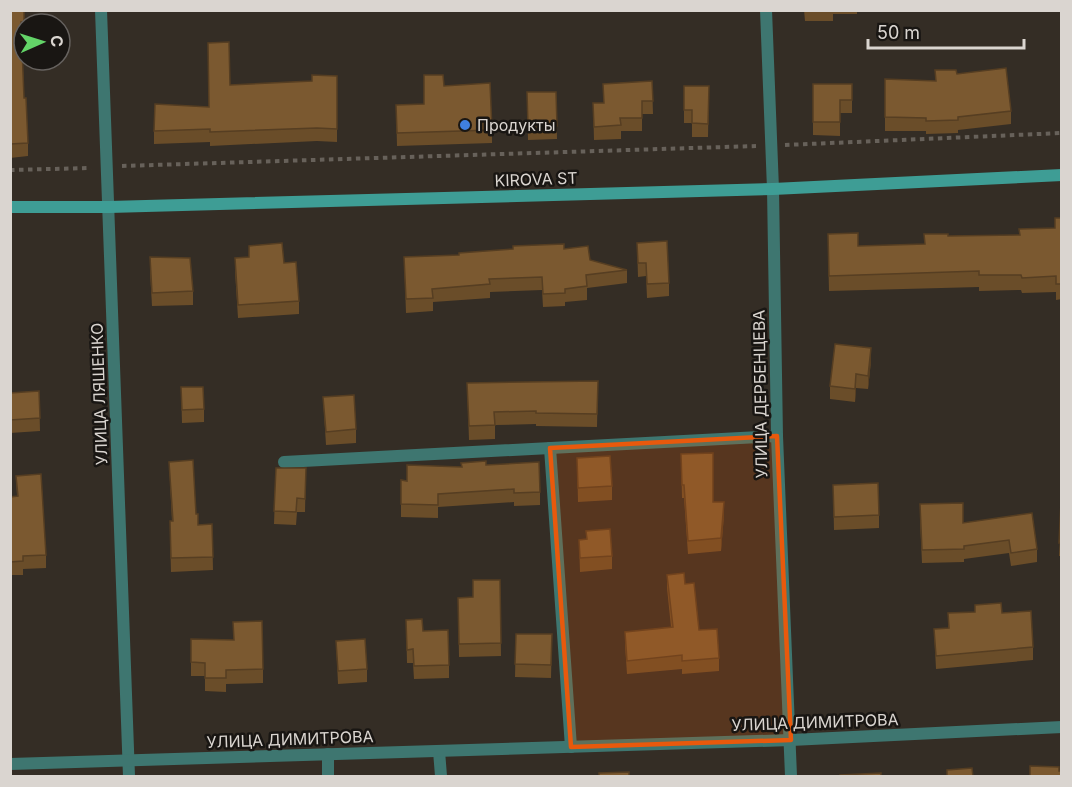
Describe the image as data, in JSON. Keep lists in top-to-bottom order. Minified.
{"streets":{"main road":["KIROVA ST"],"street":["УЛИЦА ЛЯШЕНКО","УЛИЦА ДЕРБЕНЦЕВА","УЛИЦА ДИМИТРОВА"]},"crossings":[["KIROVA ST","УЛИЦА ЛЯШЕНКО"],["KIROVA ST","УЛИЦА ДЕРБЕНЦЕВА"],["УЛИЦА ЛЯШЕНКО","УЛИЦА ДИМИТРОВА"],["УЛИЦА ДЕРБЕНЦЕВА","УЛИЦА ДИМИТРОВА"]],"places":["Продукты"],"scale_bar":"50 m","north":"right"}
